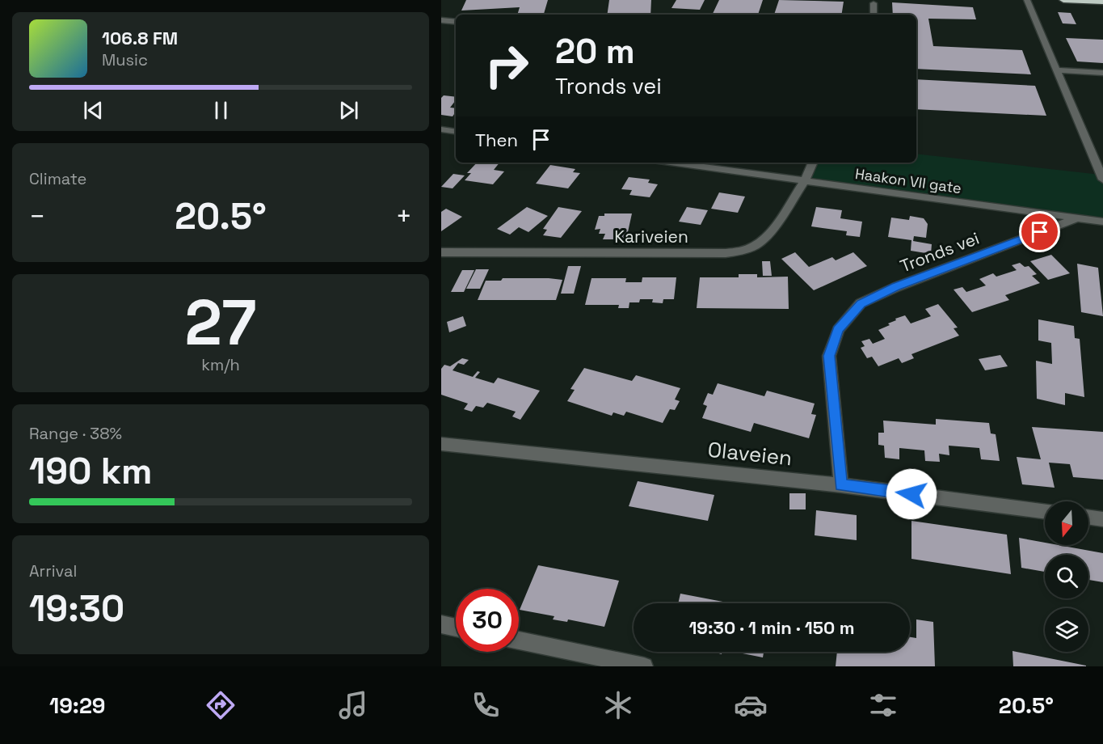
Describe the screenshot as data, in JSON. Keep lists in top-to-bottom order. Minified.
{"streets":{"street":["Haakon VII gate","Kariveien","Tronds vei","Olaveien"]},"crossings":[["Haakon VII gate","Kariveien"],["Haakon VII gate","Tronds vei"],["Tronds vei","Olaveien"]],"north":"bottom","page":{"turn":["20 m","Tronds vei"],"song":["106.8 FM","Music"],"then":"Then","tile":["Climate",["27","km/h"],["Range · 38%","190 km"],["Arrival","19:30"]],"heat":["−","20.5°","+"],"limit":"30","trip":"19:30 · 1 min · 150 m","tabs":["19:29","20.5°"]}}
